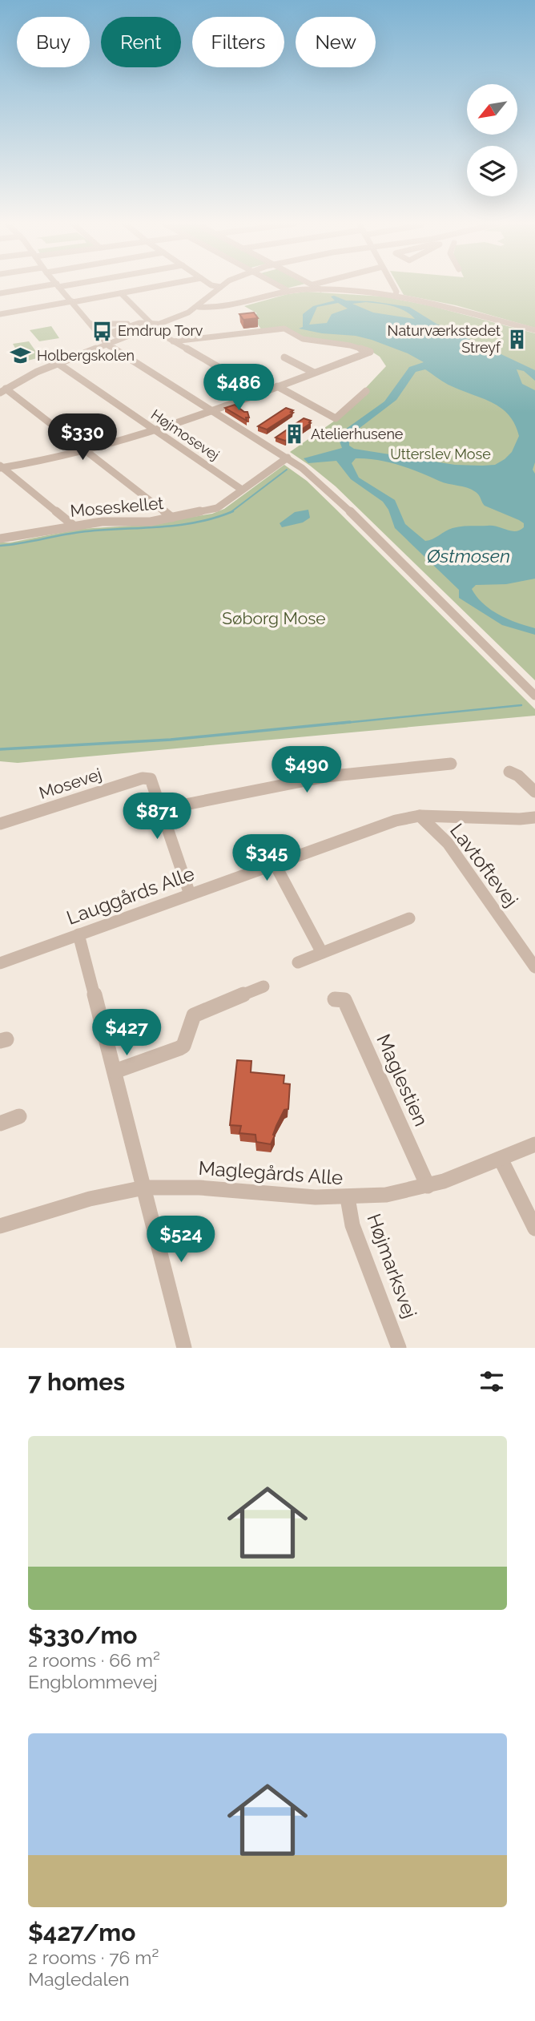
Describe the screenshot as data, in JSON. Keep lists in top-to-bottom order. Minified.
{"streets":{"street":["Højmosevej","Moseskellet","Mosevej","Lavtoftevej","Lauggårds Alle","Maglestien","Maglegårds Alle","Højmarksvej"]},"crossings":[["Højmosevej","Moseskellet"],["Lavtoftevej","Lauggårds Alle"],["Maglestien","Maglegårds Alle"],["Maglegårds Alle","Højmarksvej"]],"water":["Østmosen"],"parks":["Utterslev Mose","Søborg Mose"],"places":{"bus stop":["Emdrup Torv"],"building":["Naturværkstedet Streyf","Atelierhusene"],"school or university":["Holbergskolen"]},"north":"bottom left","page":{"chip":["Buy","Rent","Filters","New"],"price":["$486","$330","$490","$871","$345","$427","$524"],"heading":"7 homes","list":[{"name":"$330/mo","note":"2 rooms · 66 m² · Engblommevej"},{"name":"$427/mo","note":"2 rooms · 76 m² · Magledalen"}]}}
